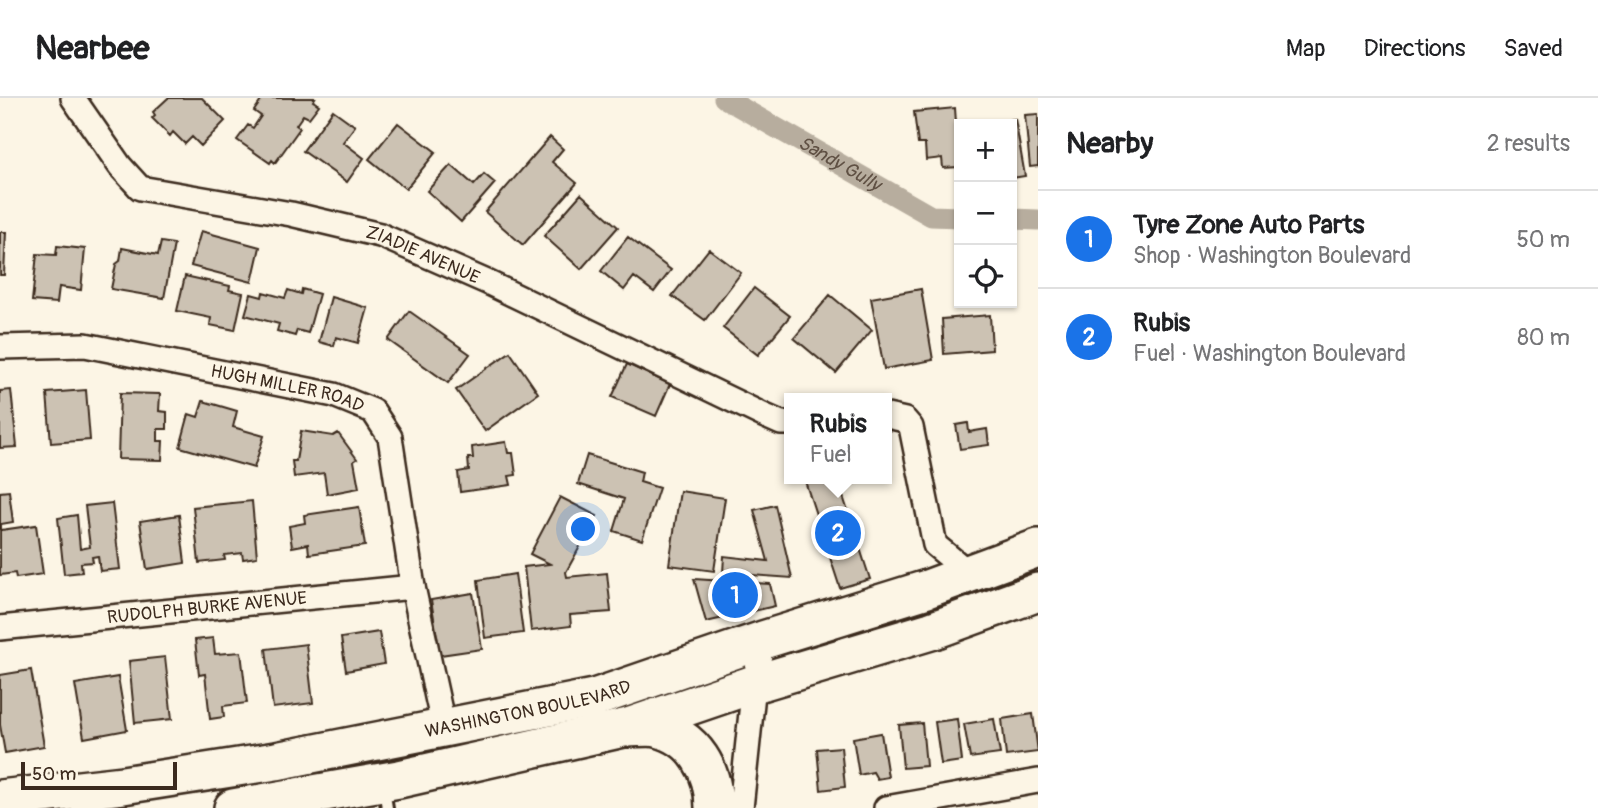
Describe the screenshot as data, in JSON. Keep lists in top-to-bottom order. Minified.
{"streets":{"highway":["WASHINGTON BOULEVARD"],"street":["ZIADIE AVENUE","HUGH MILLER ROAD","RUDOLPH BURKE AVENUE"]},"crossings":[["HUGH MILLER ROAD","RUDOLPH BURKE AVENUE"],["HUGH MILLER ROAD","WASHINGTON BOULEVARD"]],"water":["Sandy Gully"],"scale_bar":"50 m","page":{"header":"Nearbee","nav":["Map","Directions","Saved"],"heading":["Nearby","2 results"],"map_buttons":["+","−"],"list":[{"mark":"1","name":"Tyre Zone Auto Parts","note":"Shop · Washington Boulevard","value":"50 m"},{"mark":"2","name":"Rubis","note":"Fuel · Washington Boulevard","value":"80 m"}],"popup":["Rubis","Fuel"],"pins":["2","1"],"scale":"50 m"}}
